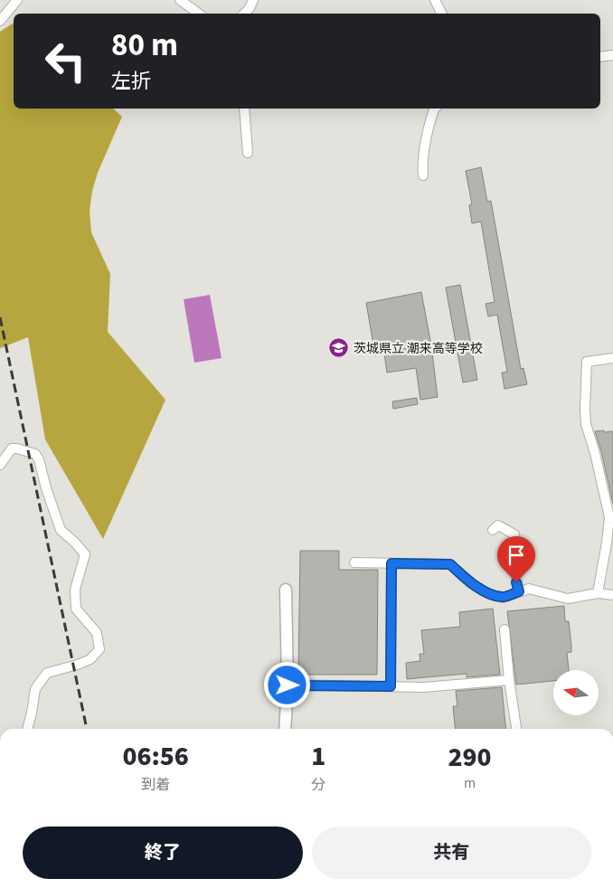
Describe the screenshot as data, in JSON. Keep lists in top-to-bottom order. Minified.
{"places":{"school or university":["茨城県立 潮来高等学校"]},"north":"left","page":{"turn":["80 m","左折"],"eta":["06:56","到着","1","分","290","m"],"buttons":["終了","共有"]}}
